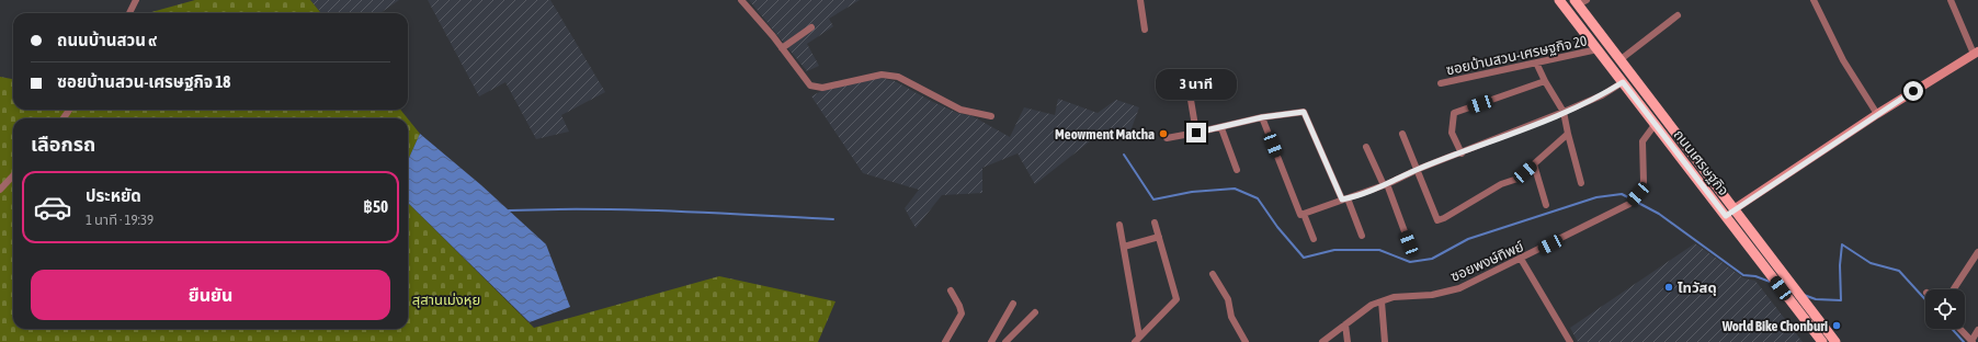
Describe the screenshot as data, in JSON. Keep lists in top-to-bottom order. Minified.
{"streets":{"main road":["ถนนเศรษฐกิจ"],"street":["ซอยบ้านสวน-เศรษฐกิจ 20","ซอยพงษ์ทิพย์"]},"crossings":[["ซอยบ้านสวน-เศรษฐกิจ 20","ถนนเศรษฐกิจ"],["ถนนเศรษฐกิจ","ซอยพงษ์ทิพย์"]],"parks":["สุสานเม่งหุย"],"places":["Meowment Matcha","ไทวัสดุ","World Bike Chonburi"],"page":{"banner":["ถนนบ้านสวน ๙","ซอยบ้านสวน-เศรษฐกิจ 18"],"bubble":"3 นาที","heading":"เลือกรถ","list":[{"name":"ประหยัด","note":"1 นาที · 19:39","value":"฿50"}],"buttons":"ยืนยัน"}}
